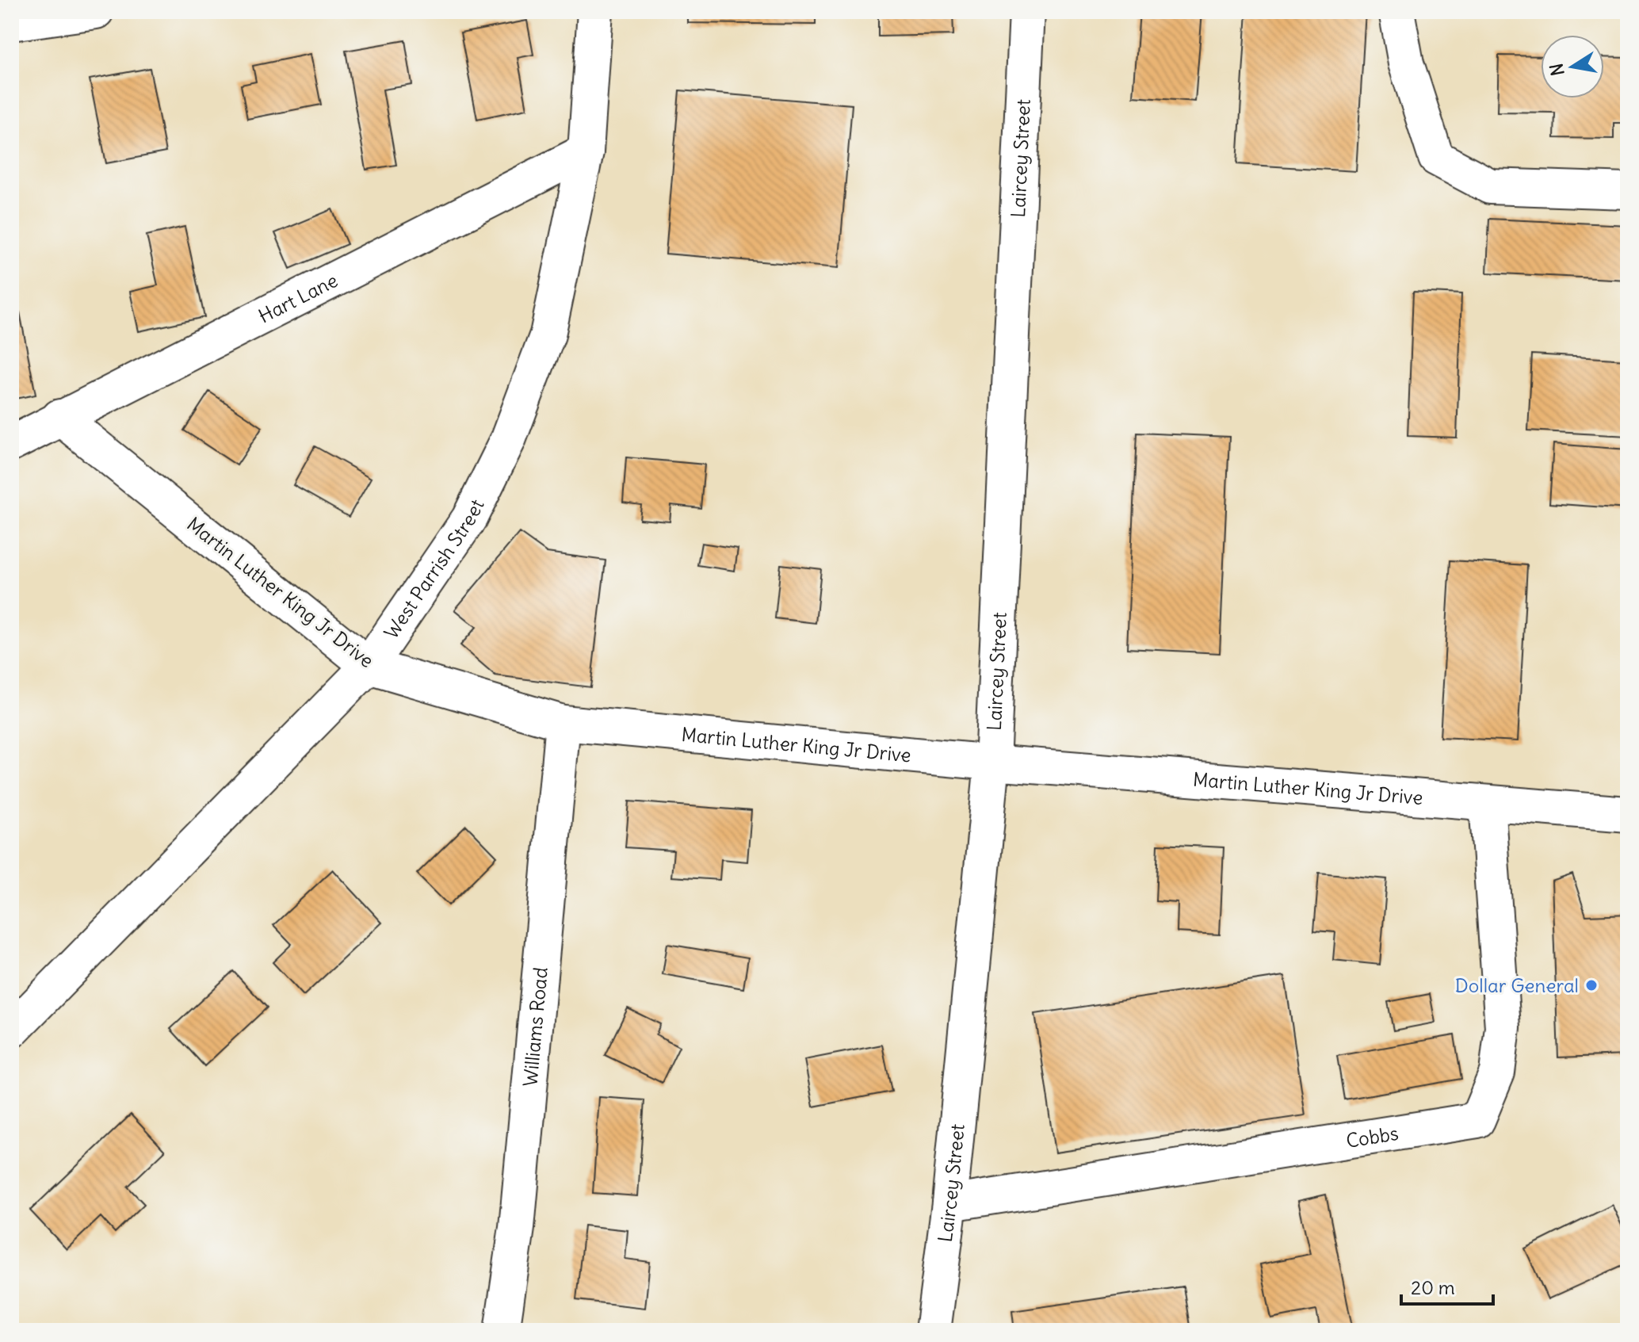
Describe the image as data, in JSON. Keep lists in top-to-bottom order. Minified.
{"streets":{"street":["Laircey Street","Hart Lane","West Parrish Street","Martin Luther King Jr Drive","Williams Road","Cobbs"]},"crossings":[["Laircey Street","Martin Luther King Jr Drive"],["Laircey Street","Cobbs"],["Hart Lane","West Parrish Street"],["Hart Lane","Martin Luther King Jr Drive"],["West Parrish Street","Martin Luther King Jr Drive"],["Martin Luther King Jr Drive","Williams Road"],["Martin Luther King Jr Drive","Cobbs"]],"places":["Dollar General"],"scale_bar":"20 m","north":"left"}
